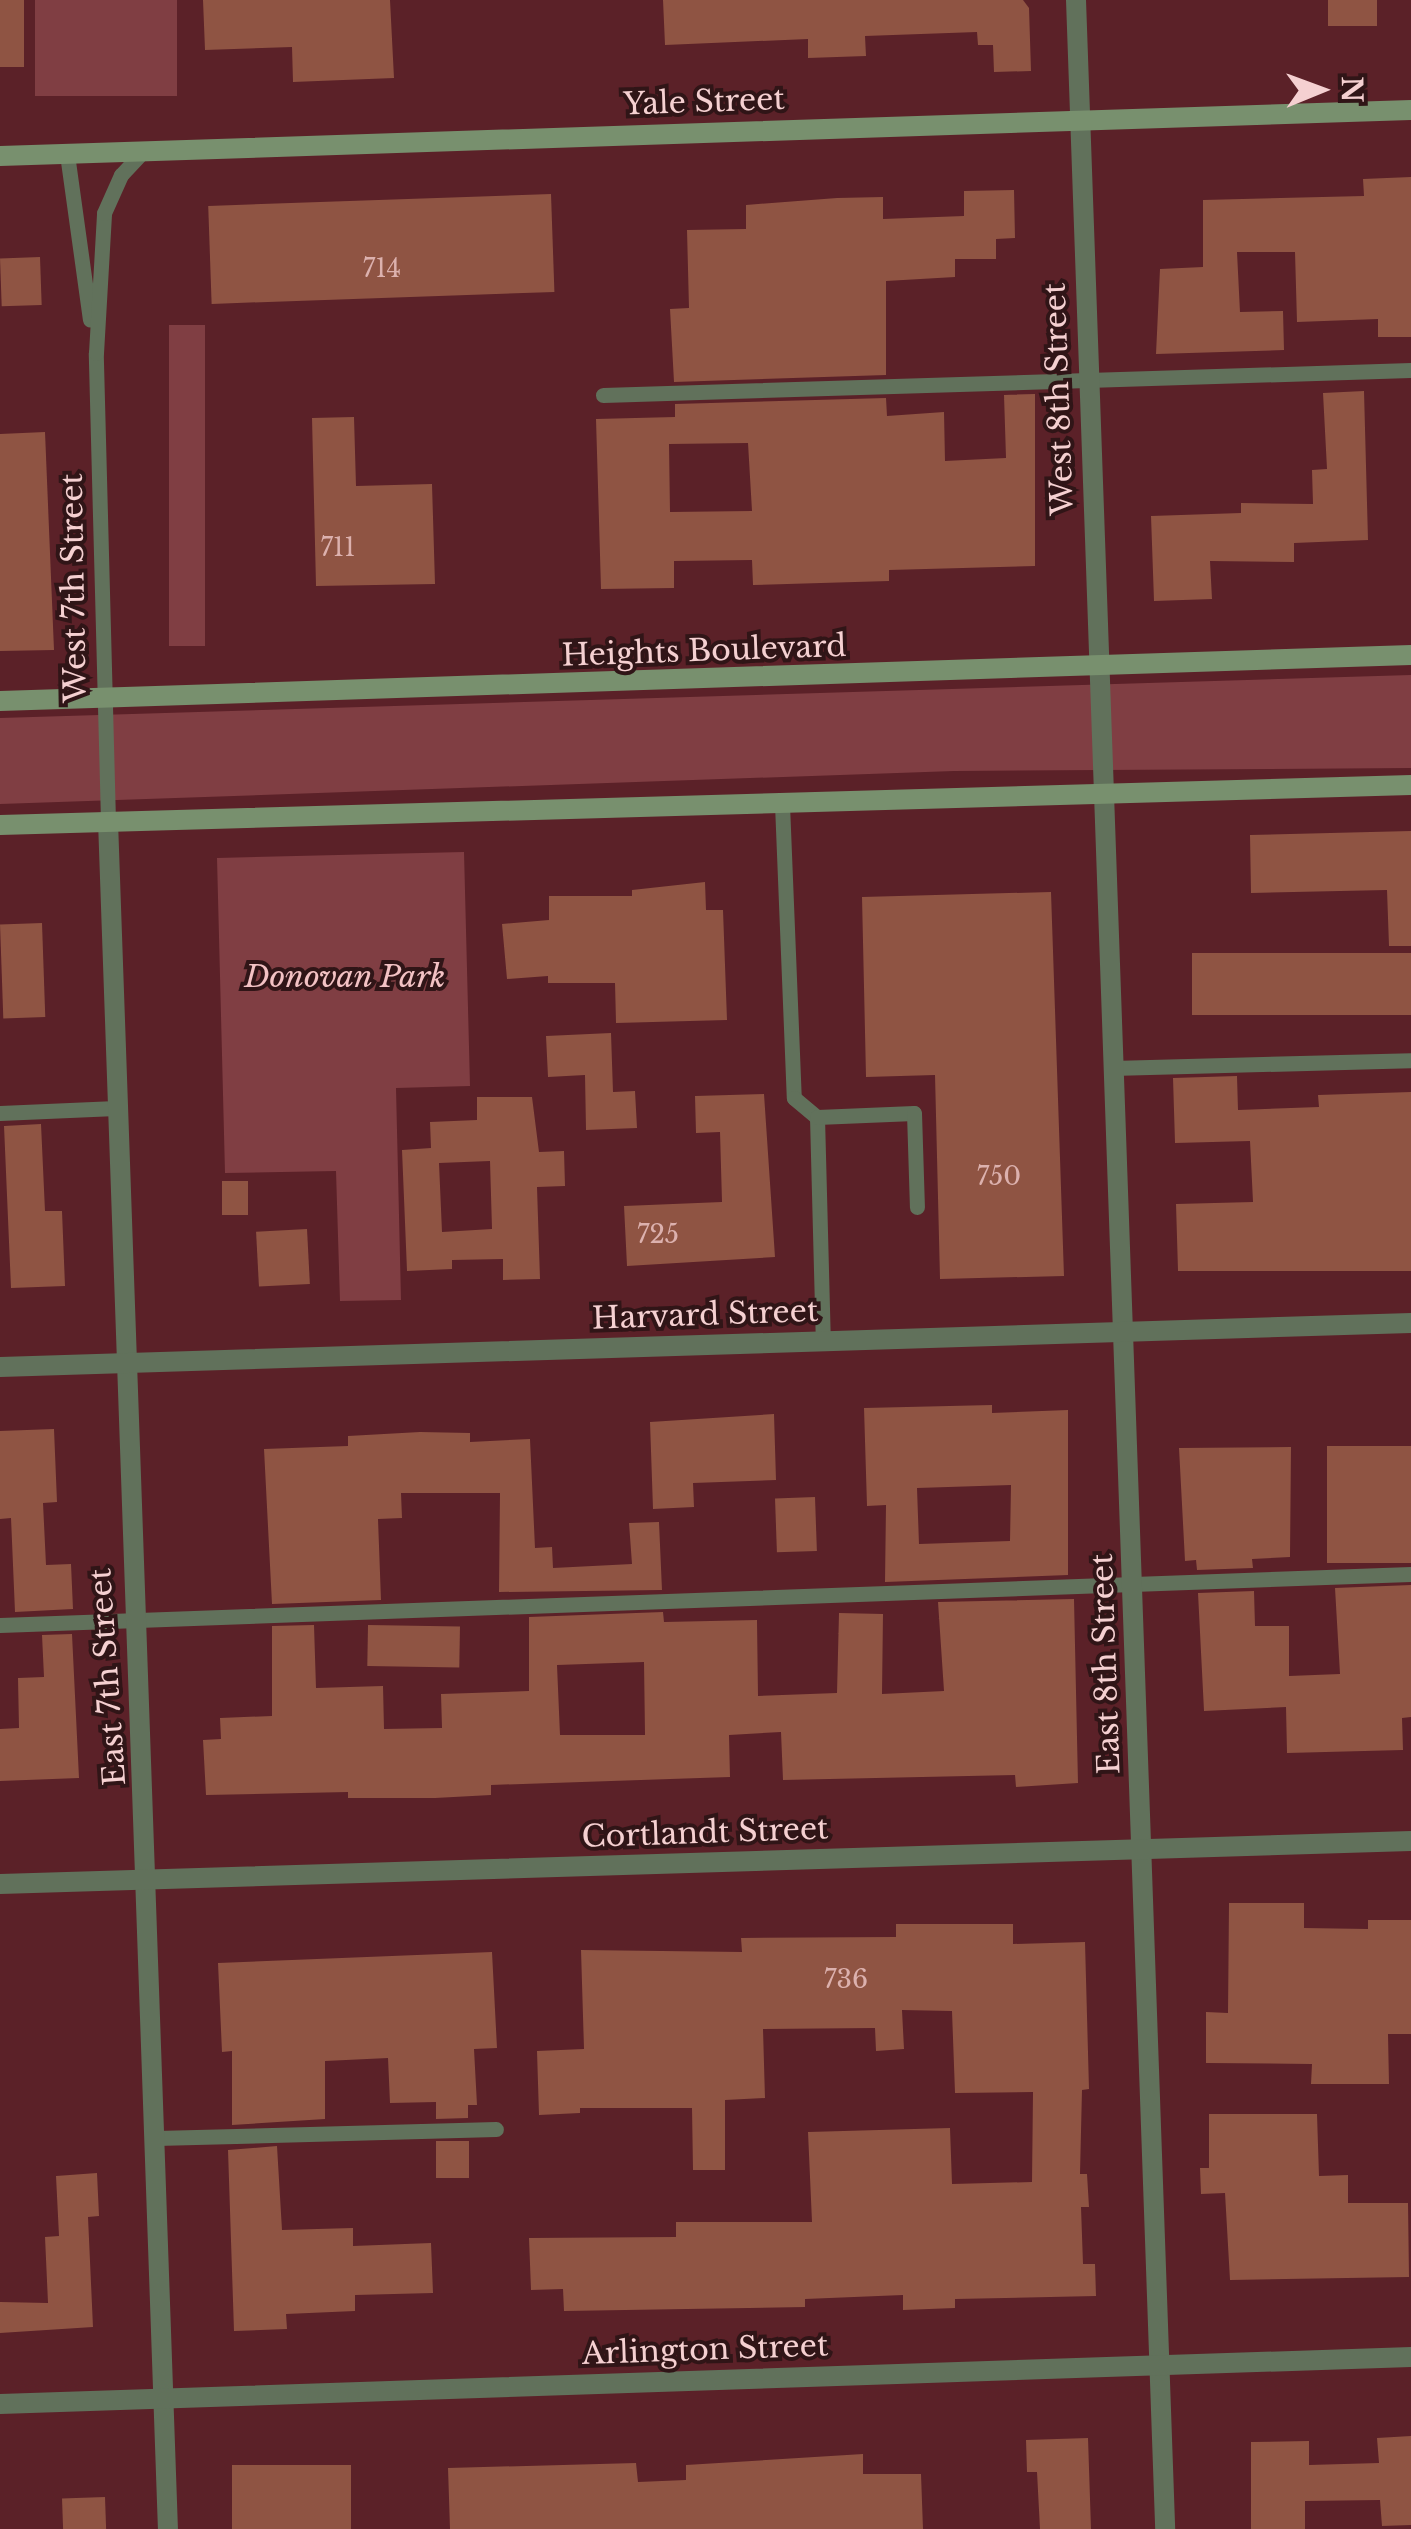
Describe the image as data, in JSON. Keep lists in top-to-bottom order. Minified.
{"streets":{"main road":["Yale Street","Heights Boulevard"],"street":["West 8th Street","Harvard Street","East 8th Street","East 7th Street","Cortlandt Street","Arlington Street"],"lane":["West 7th Street"]},"crossings":[["Yale Street","West 8th Street"],["Yale Street","West 7th Street"],["West 8th Street","Heights Boulevard"],["West 8th Street","East 8th Street"],["West 7th Street","Heights Boulevard"],["West 7th Street","East 7th Street"],["Harvard Street","East 8th Street"],["Harvard Street","East 7th Street"],["East 8th Street","Cortlandt Street"],["East 8th Street","Arlington Street"],["East 7th Street","Cortlandt Street"],["East 7th Street","Arlington Street"]],"parks":["Donovan Park"],"house_numbers":["714","711","750","725","736"],"north":"right"}
